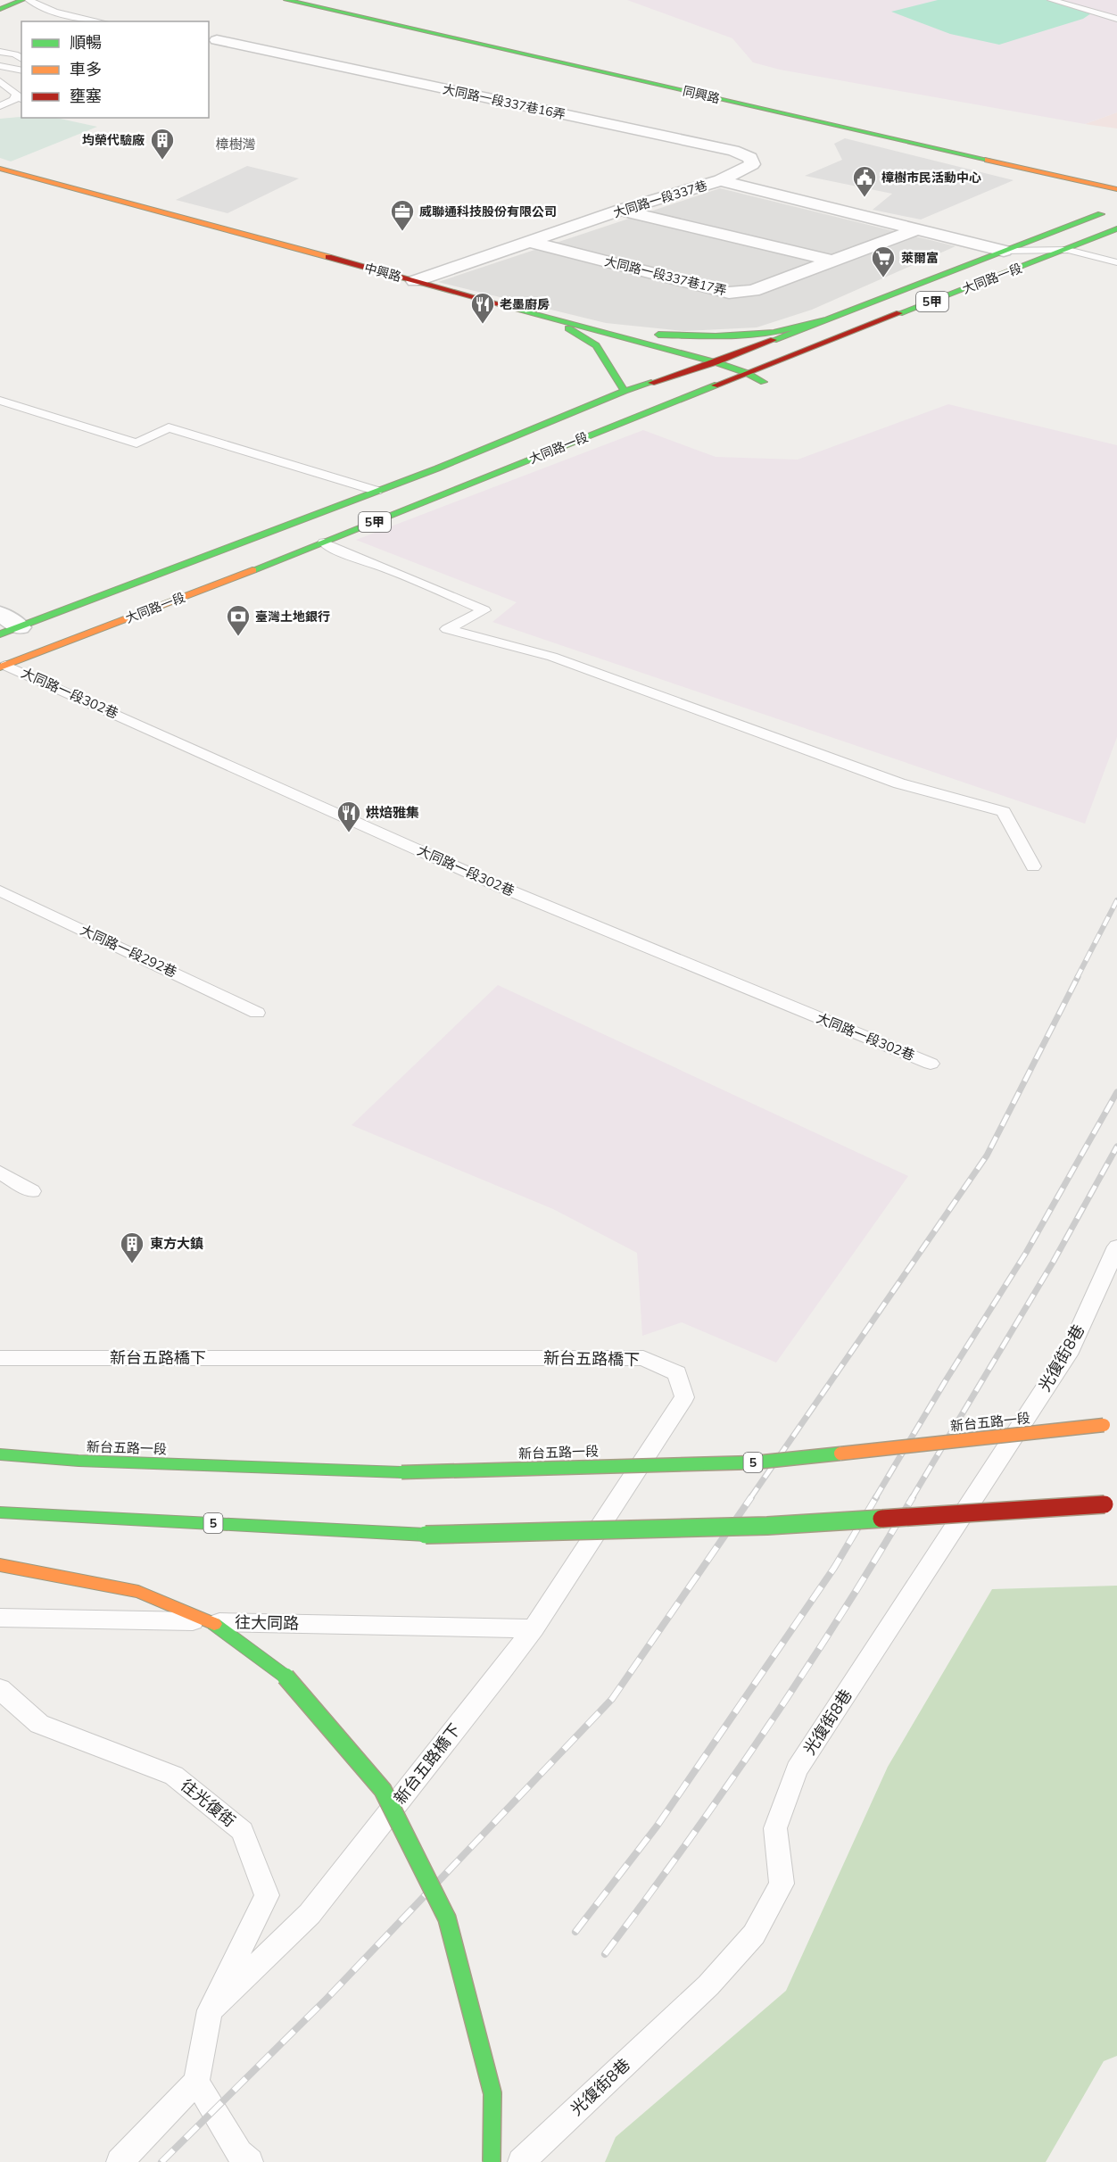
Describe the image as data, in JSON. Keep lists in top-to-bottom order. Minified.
{"streets":{"main road":["同興路","中興路","大同路一段","5甲","新台五路一段","5"],"street":["大同路一段337巷16弄","大同路一段337巷","大同路一段337巷17弄"],"lane":["大同路一段302巷","大同路一段292巷","新台五路橋下","光復街8巷","往大同路","往光復街"]},"crossings":[["大同路一段337巷16弄","大同路一段337巷"],["大同路一段337巷","中興路"],["大同路一段337巷","大同路一段337巷17弄"],["大同路一段337巷","大同路一段"],["中興路","大同路一段"],["大同路一段","大同路一段302巷"],["新台五路橋下","往大同路"],["新台五路橋下","往光復街"]],"districts":["樟樹灣"],"places":{"building":["均榮代驗廠","東方大鎮"],"public building":["樟樹市民活動中心"],"office":["威聯通科技股份有限公司"],"supermarket":["萊爾富"],"restaurant":["老墨廚房","烘焙雅集"],"bank":["臺灣土地銀行"]},"legend":["順暢","車多","壅塞"]}
